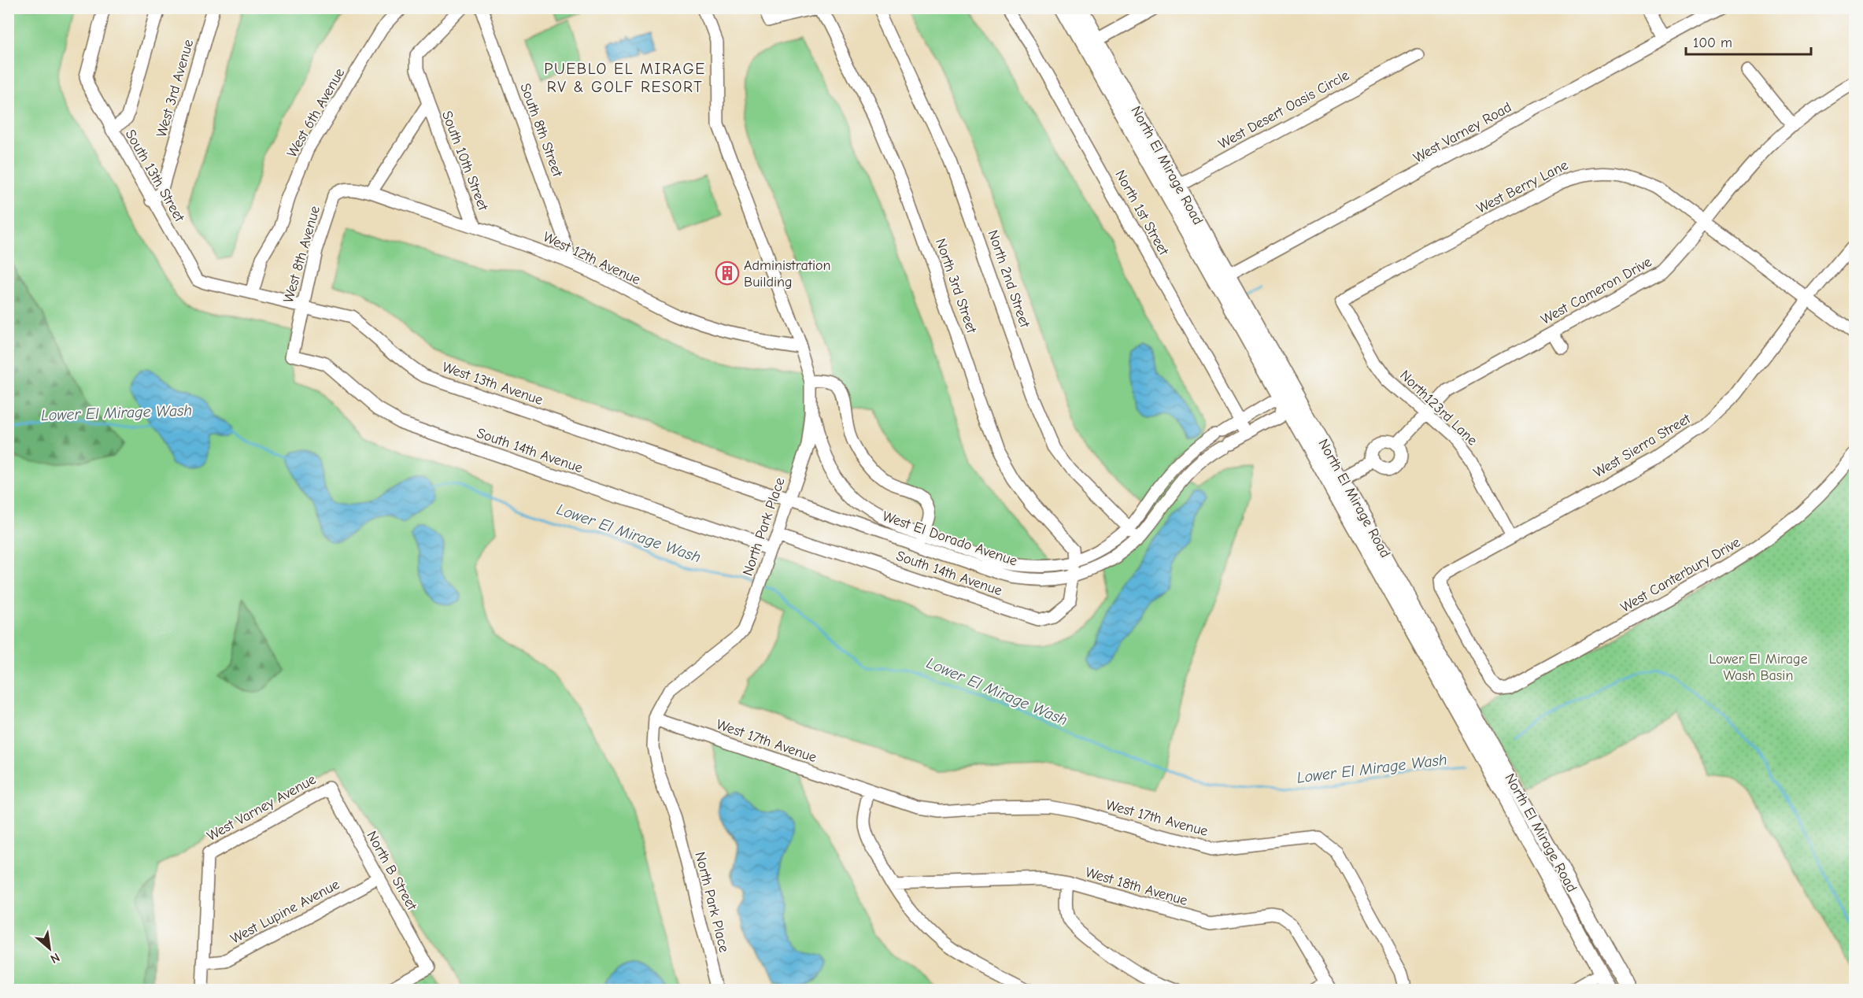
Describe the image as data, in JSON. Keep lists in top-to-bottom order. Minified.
{"streets":{"main road":["North El Mirage Road"],"street":["West 3rd Avenue","West Desert Oasis Circle","West 6th Avenue","South 8th Street","West Varney Road","South 10th Street","South 13th Street","West Berry Lane","North 1st Street","West 8th Avenue","West 12th Avenue","North 2nd Street","North 3rd Street","West Cameron Drive","West 13th Avenue","North123rd Lane","West Sierra Street","South 14th Avenue","North Park Place","West El Dorado Avenue","West Canterbury Drive","West 17th Avenue","West Varney Avenue","North B Street","West 18th Avenue","West Lupine Avenue"]},"crossings":[["West 3rd Avenue","South 13th Street"],["West Desert Oasis Circle","North El Mirage Road"],["West 6th Avenue","West 13th Avenue"],["South 8th Street","West 12th Avenue"],["West Varney Road","North El Mirage Road"],["South 10th Street","West 12th Avenue"],["North El Mirage Road","West El Dorado Avenue"],["South 13th Street","West 13th Avenue"],["West Berry Lane","West Cameron Drive"],["West Berry Lane","North123rd Lane"],["West Berry Lane","West Sierra Street"],["North 1st Street","West El Dorado Avenue"],["West 8th Avenue","West 12th Avenue"],["West 8th Avenue","West 13th Avenue"],["West 8th Avenue","South 14th Avenue"],["West 12th Avenue","North Park Place"],["North 2nd Street","West El Dorado Avenue"],["North 3rd Street","South 14th Avenue"],["North 3rd Street","West El Dorado Avenue"],["West Cameron Drive","North123rd Lane"],["West 13th Avenue","North Park Place"],["West 13th Avenue","West El Dorado Avenue"],["North123rd Lane","West Sierra Street"],["West Sierra Street","West Canterbury Drive"],["South 14th Avenue","North Park Place"],["South 14th Avenue","West El Dorado Avenue"],["North Park Place","West El Dorado Avenue"],["North Park Place","West 17th Avenue"],["West Varney Avenue","North B Street"],["West Varney Avenue","West Lupine Avenue"],["North B Street","West Lupine Avenue"]],"districts":["PUEBLO EL MIRAGE RV & GOLF RESORT"],"water":["Lower El Mirage Wash"],"parks":["Lower El Mirage Wash Basin"],"places":{"building":["Administration Building"]},"scale_bar":"100 m","north":"bottom right"}
